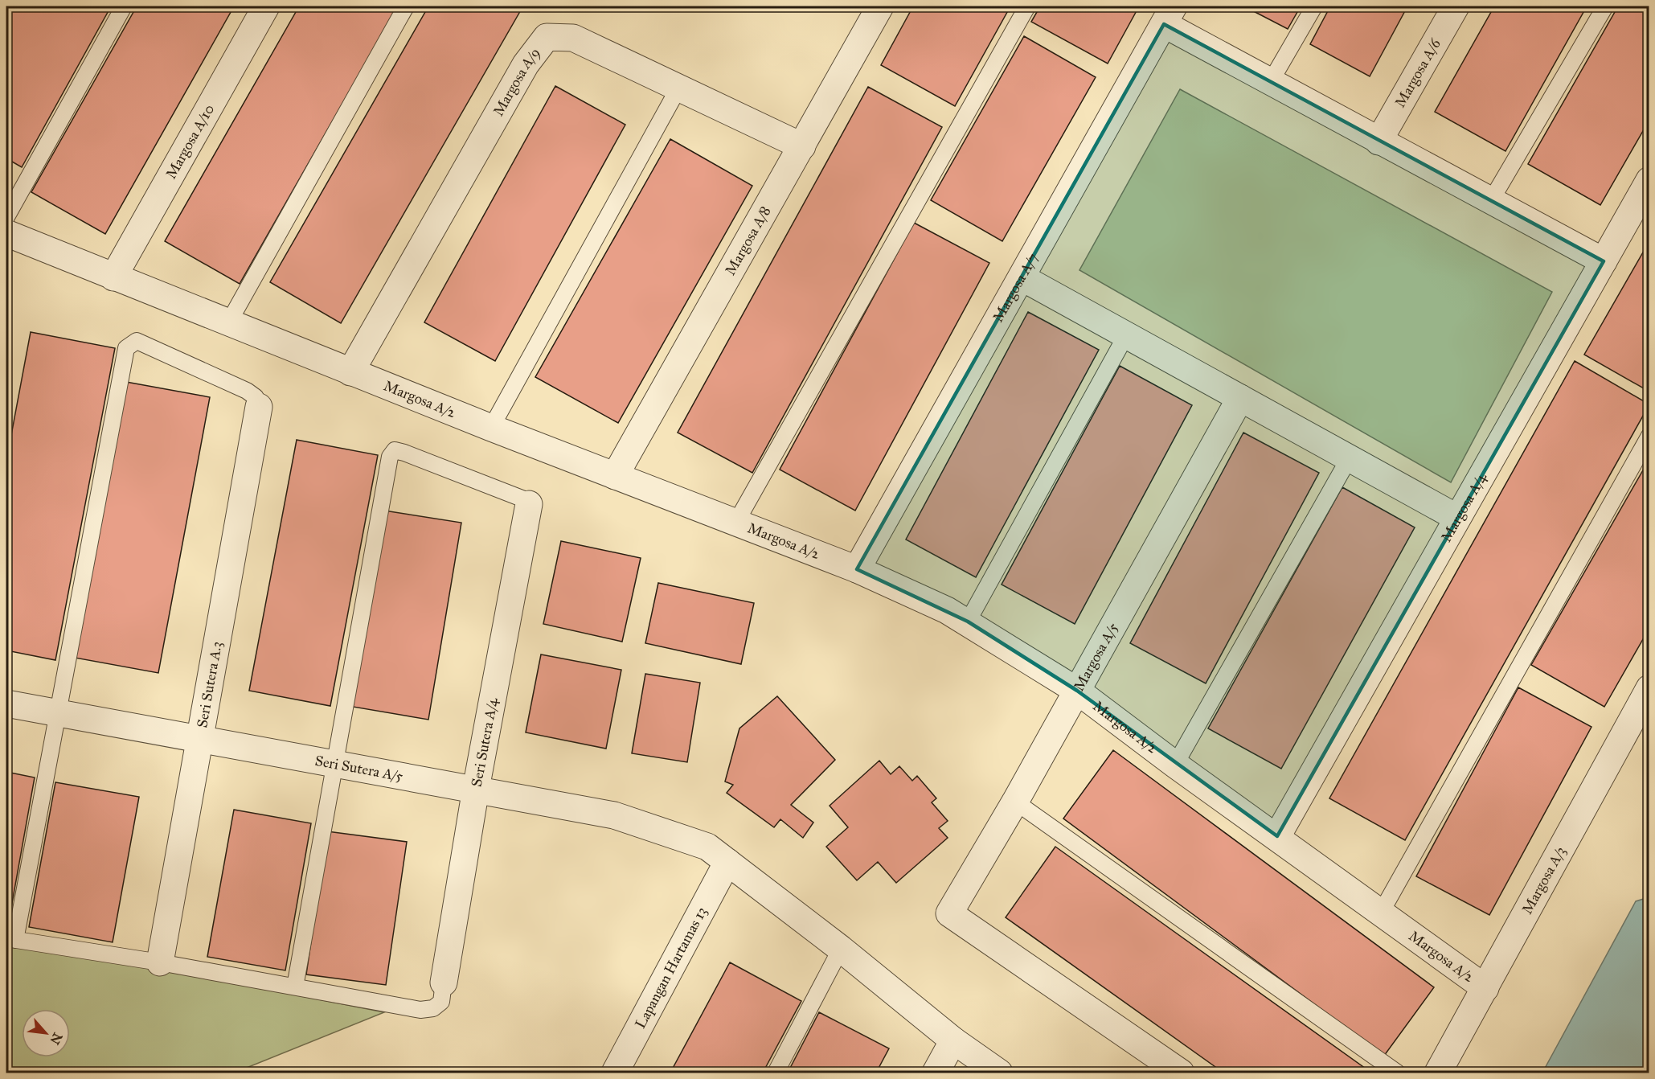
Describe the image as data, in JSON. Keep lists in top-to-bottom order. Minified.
{"streets":{"street":["Margosa A/6","Margosa A/9","Margosa A/10","Margosa A/8","Margosa A/7","Margosa A/2","Margosa A/4","Margosa A/5","Seri Sutera A.3","Seri Sutera A/4","Seri Sutera A/5","Margosa A/3","Lapangan Hartamas 13"]},"crossings":[["Margosa A/9","Margosa A/8"],["Margosa A/9","Margosa A/2"],["Margosa A/10","Margosa A/2"],["Margosa A/8","Margosa A/2"],["Margosa A/7","Margosa A/2"],["Margosa A/2","Margosa A/4"],["Margosa A/2","Margosa A/5"],["Margosa A/2","Margosa A/3"],["Seri Sutera A.3","Seri Sutera A/5"],["Seri Sutera A/4","Seri Sutera A/5"],["Seri Sutera A/5","Lapangan Hartamas 13"]],"north":"bottom right"}
